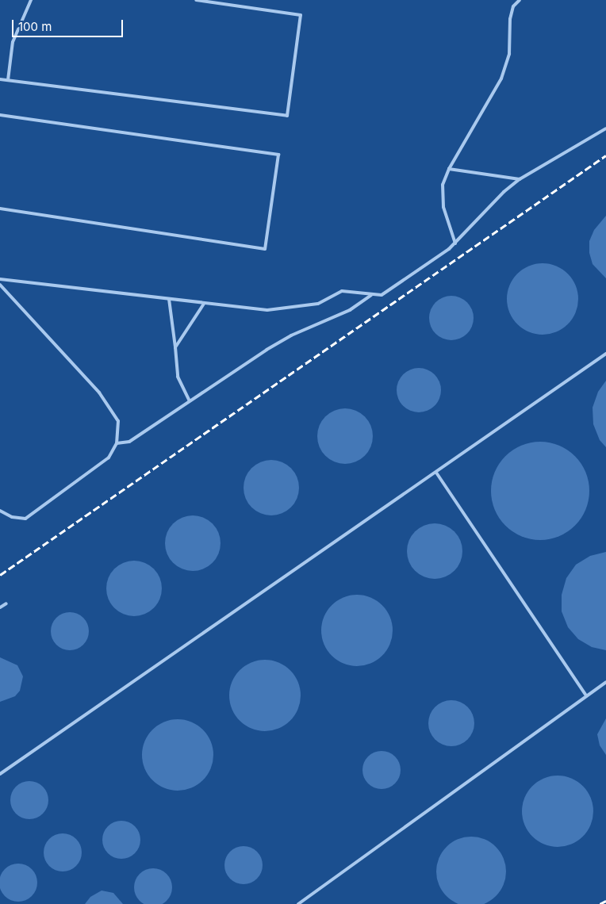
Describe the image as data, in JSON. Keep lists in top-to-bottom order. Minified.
{"scale_bar":"100 m"}
